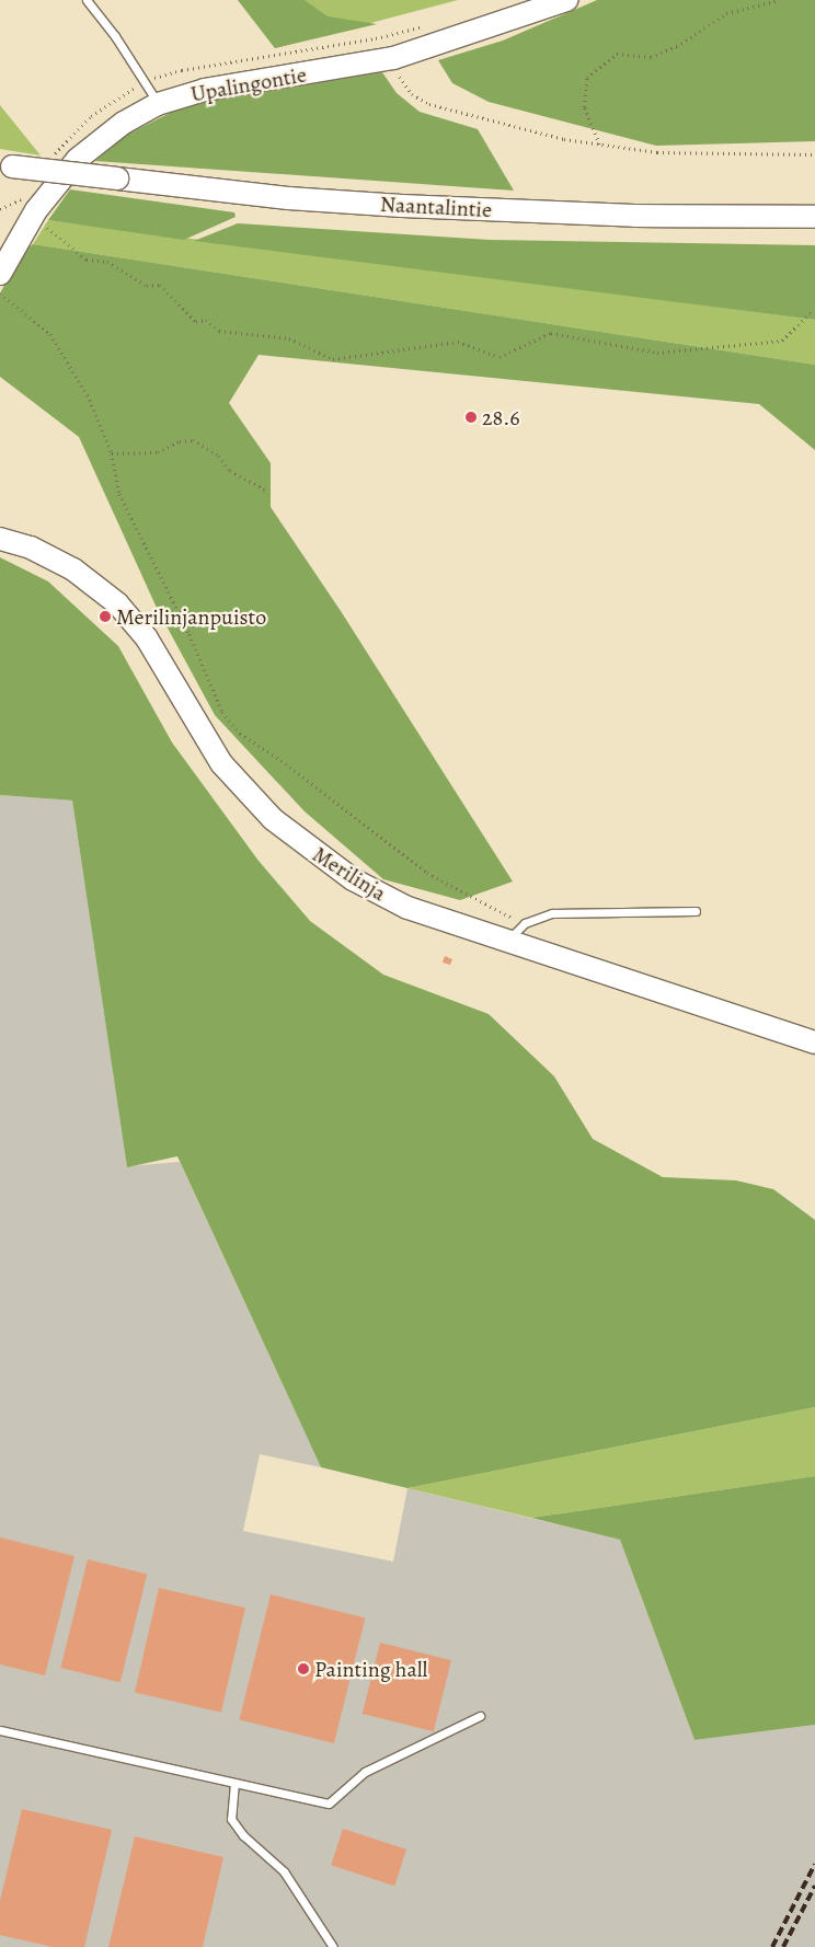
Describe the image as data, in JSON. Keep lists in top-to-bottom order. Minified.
{"streets":{"street":["Upalingontie","Naantalintie","Merilinja"]},"places":["28.6","Merilinjanpuisto","Painting hall"]}
